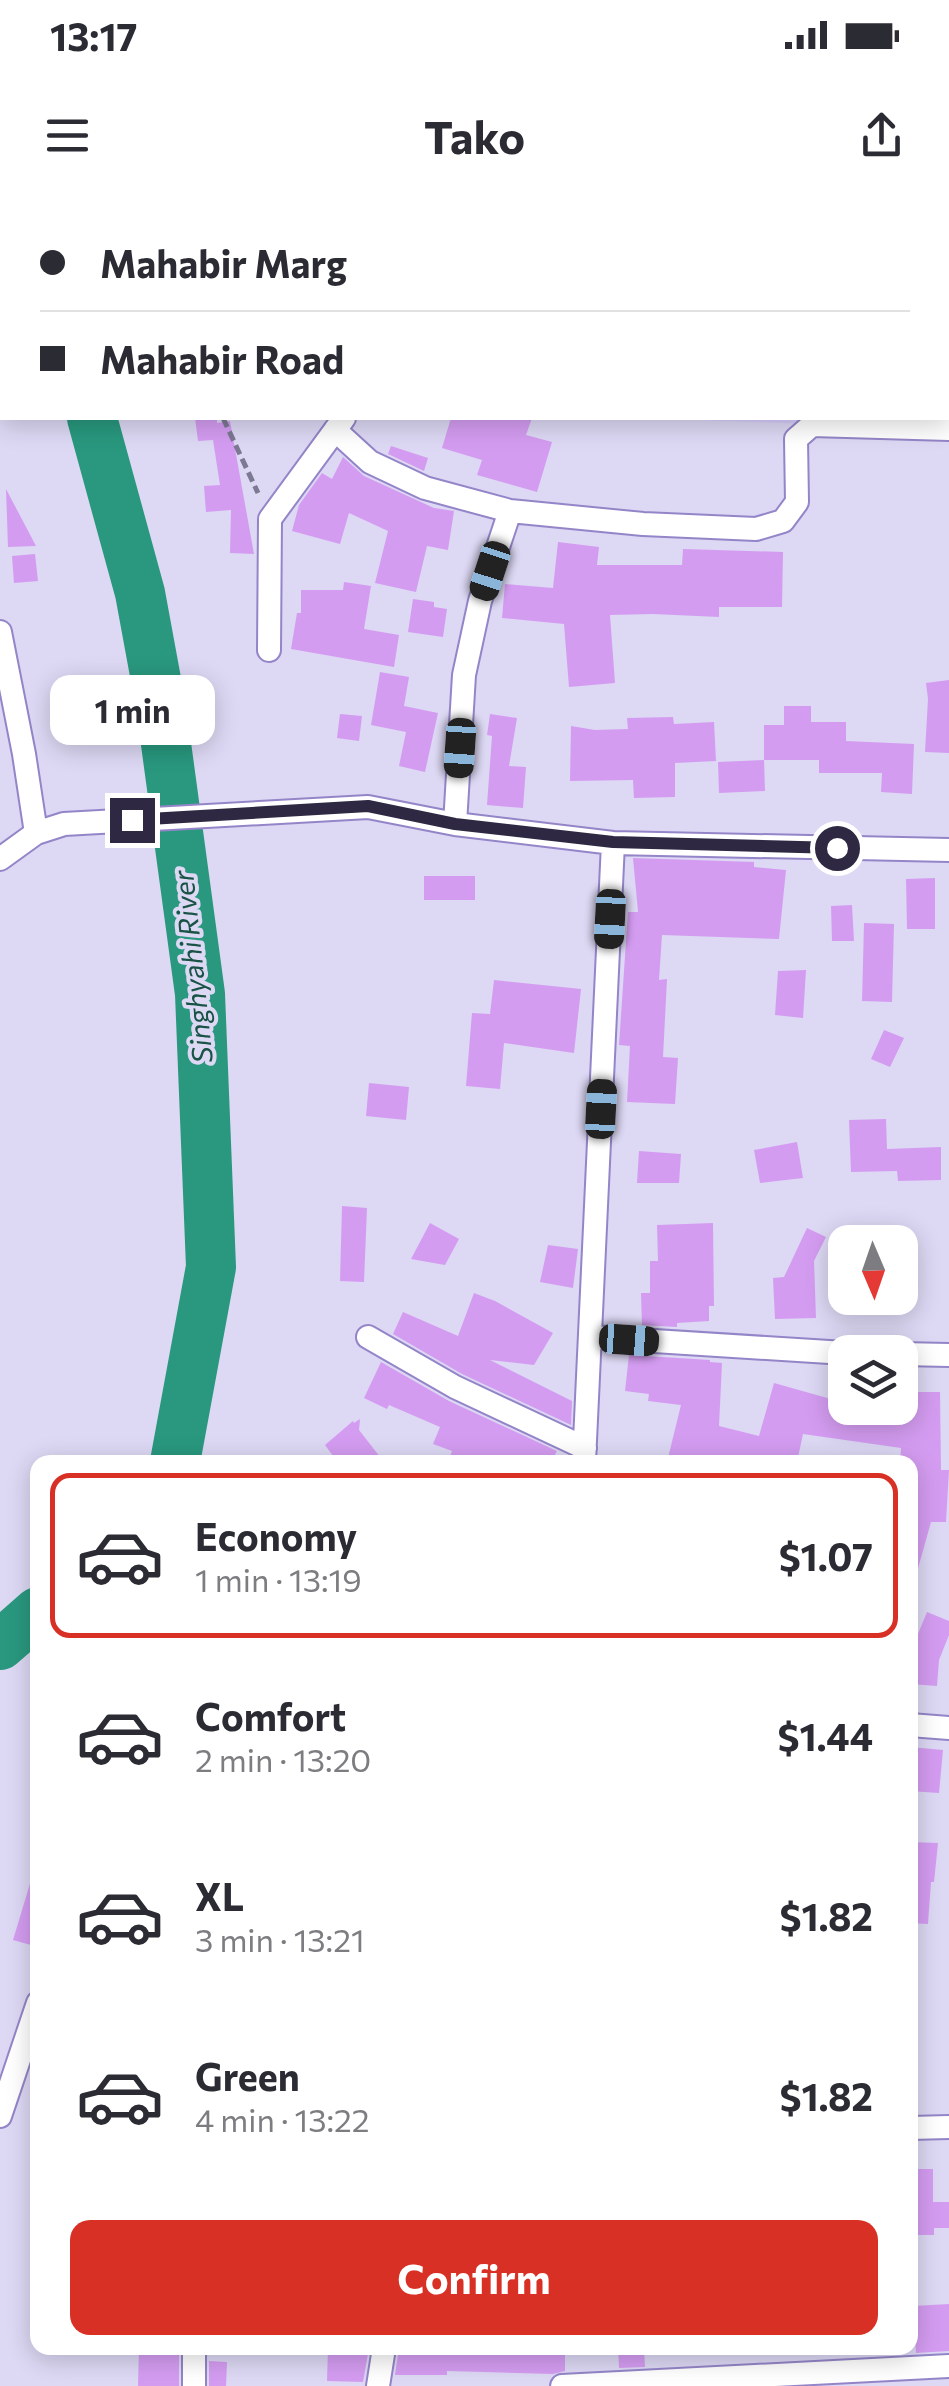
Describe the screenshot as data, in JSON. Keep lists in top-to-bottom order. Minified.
{"water":["Singhyahi River"],"north":"bottom","page":{"status":"13:17","header":"Tako","banner":["Mahabir Marg","Mahabir Road"],"bubble":"1 min","list":[{"name":"Economy","note":"1 min · 13:19","value":"$1.07"},{"name":"Comfort","note":"2 min · 13:20","value":"$1.44"},{"name":"XL","note":"3 min · 13:21","value":"$1.82"},{"name":"Green","note":"4 min · 13:22","value":"$1.82"}],"buttons":"Confirm"}}
